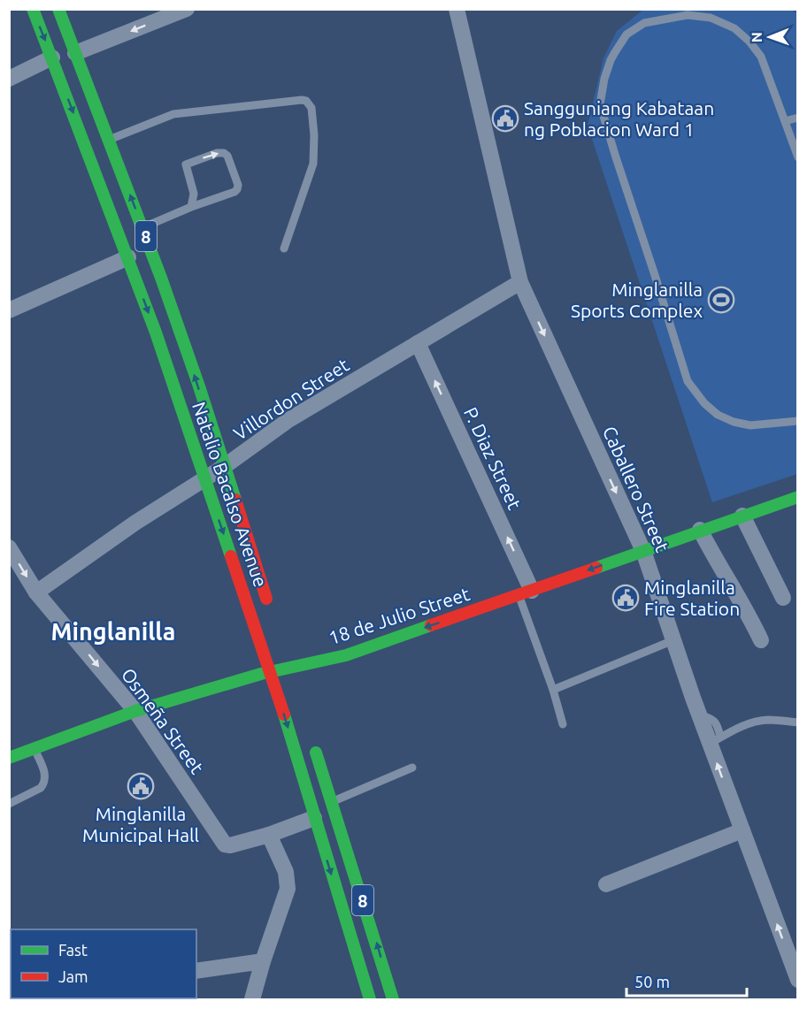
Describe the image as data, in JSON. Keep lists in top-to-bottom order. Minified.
{"streets":{"main road":["8","Natalio Bacalso Avenue","18 de Julio Street"],"street":["Villordon Street","P. Diaz Street","Caballero Street","Osmeña Street"]},"crossings":[["Villordon Street","P. Diaz Street"],["Villordon Street","Caballero Street"],["Villordon Street","Natalio Bacalso Avenue"],["Villordon Street","Osmeña Street"],["P. Diaz Street","18 de Julio Street"],["Caballero Street","18 de Julio Street"],["Natalio Bacalso Avenue","18 de Julio Street"],["Natalio Bacalso Avenue","Osmeña Street"],["18 de Julio Street","Osmeña Street"]],"one_way":["P. Diaz Street","18 de Julio Street","Osmeña Street"],"districts":["Minglanilla"],"places":{"public building":["Sangguniang Kabataan ng Poblacion Ward 1","Minglanilla Fire Station","Minglanilla Municipal Hall"],"sports":["Minglanilla Sports Complex"]},"legend":["Fast","Jam"],"scale_bar":"50 m","north":"left"}
